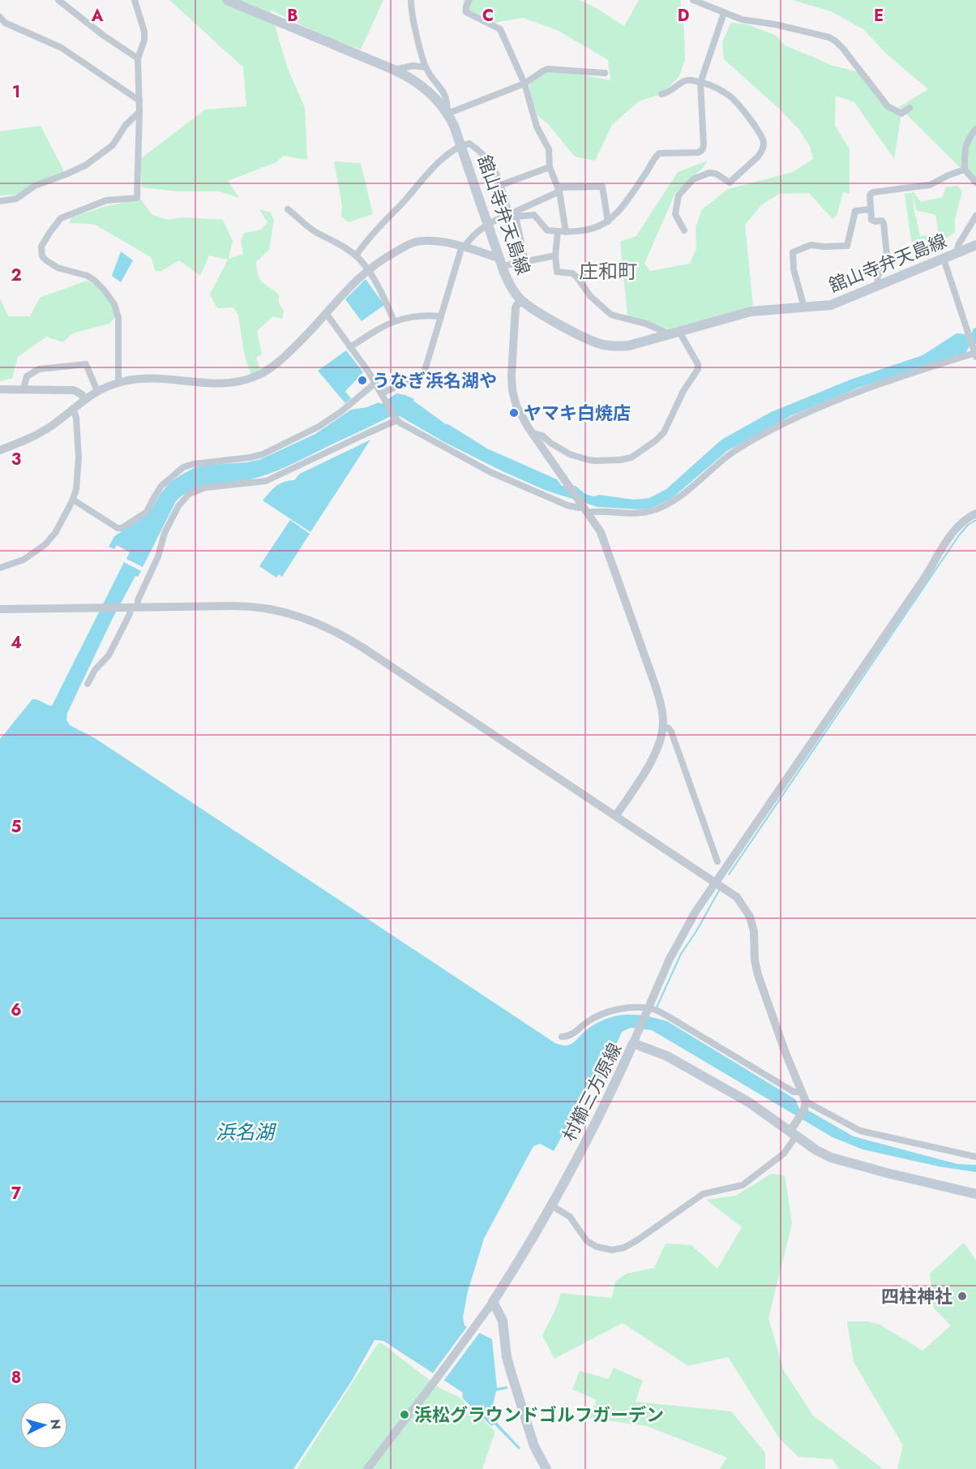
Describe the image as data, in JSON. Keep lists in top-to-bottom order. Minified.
{"streets":{"main road":["舘山寺弁天島線","村櫛三方原線"]},"districts":["庄和町"],"water":["浜名湖"],"places":["うなぎ浜名湖や","ヤマキ白焼店","四柱神社","浜松グラウンドゴルフガーデン"],"north":"right","grid":{"columns":["A","B","C","D","E"],"rows":["1","2","3","4","5","6","7","8"]}}
